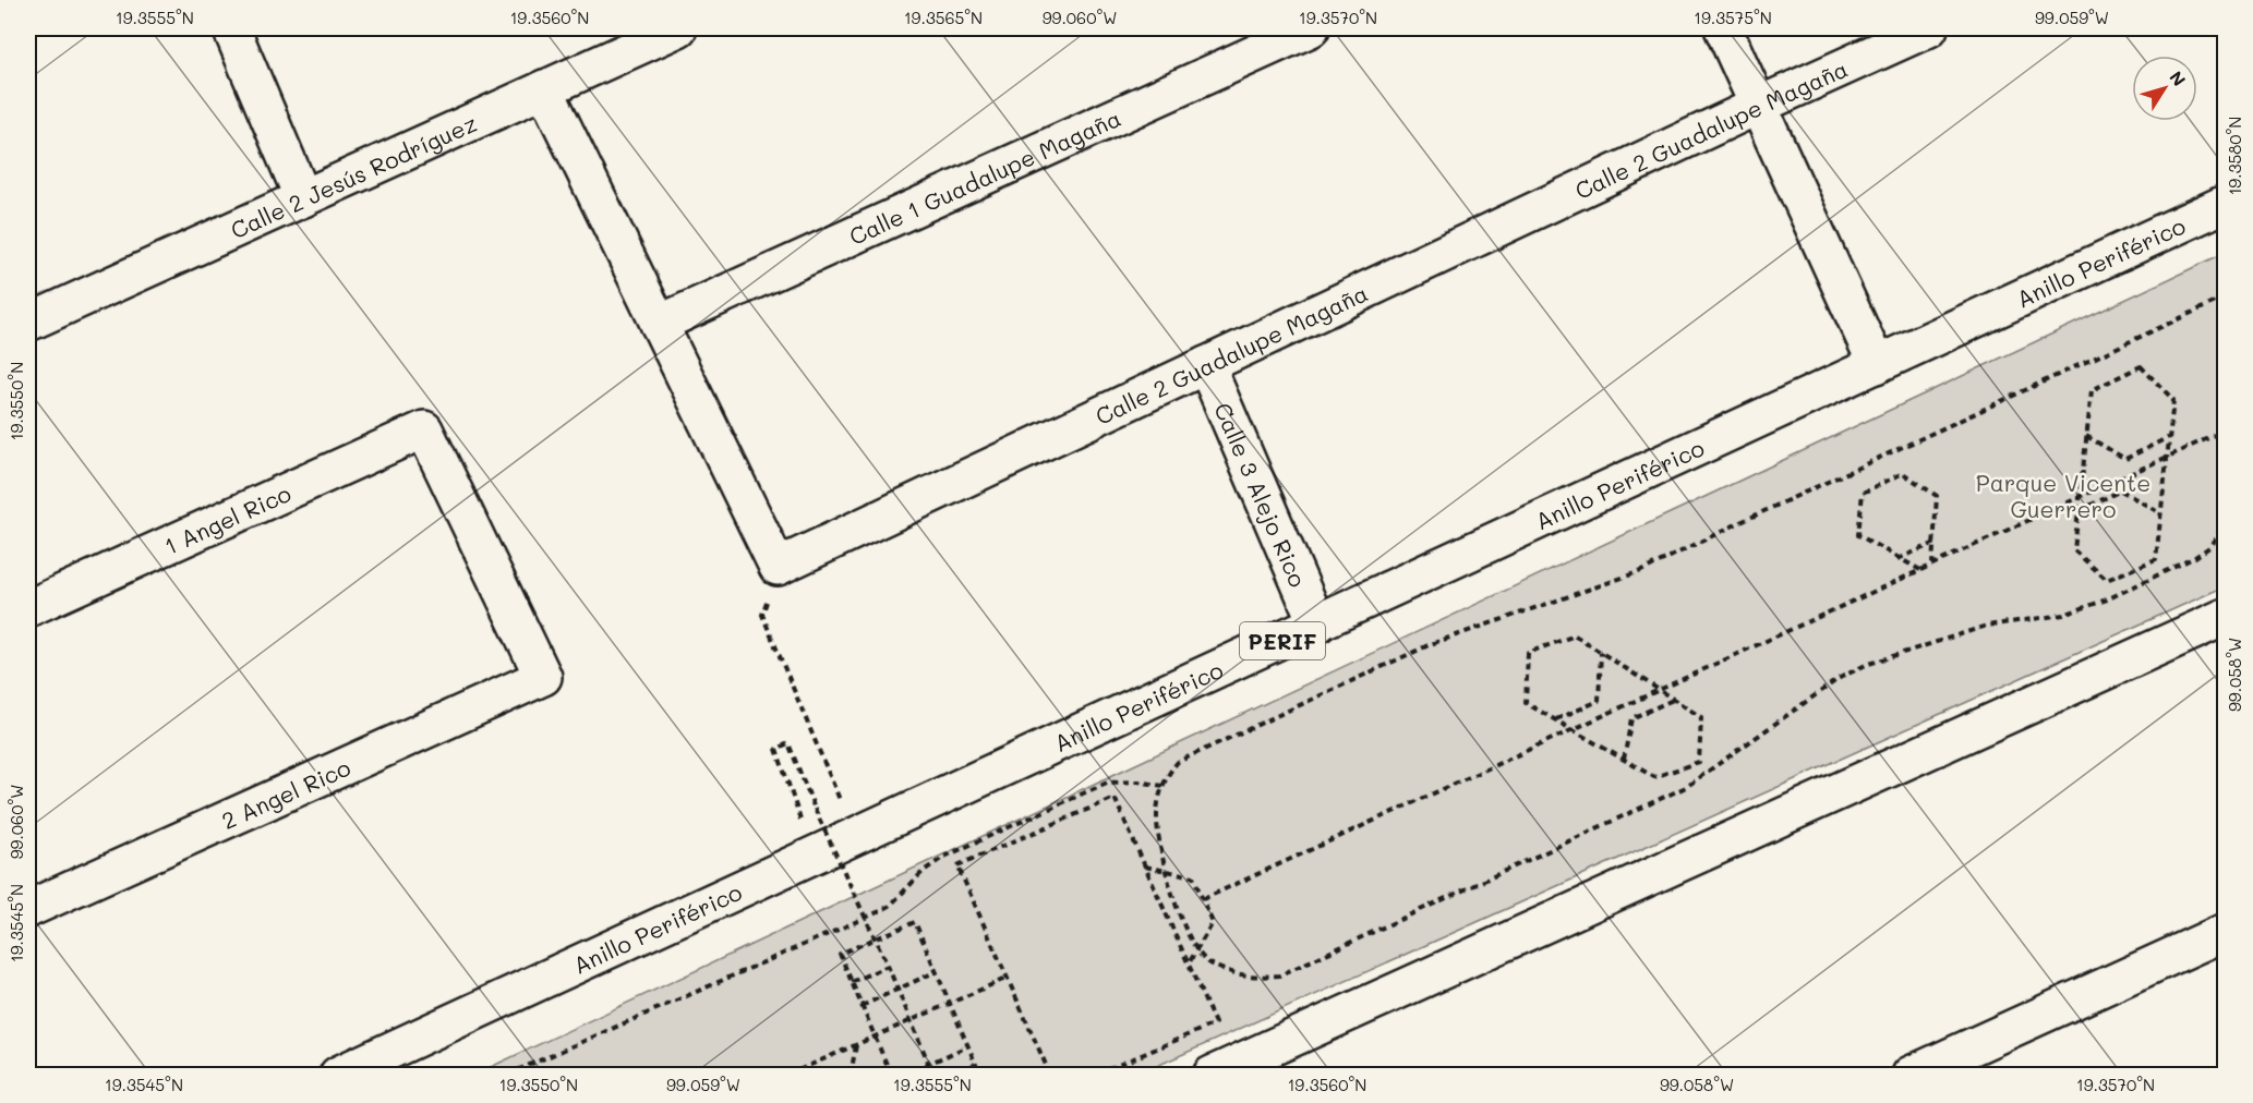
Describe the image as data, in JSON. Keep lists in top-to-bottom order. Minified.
{"streets":{"street":["Calle 2 Guadalupe Magaña","Calle 2 Jesús Rodríguez","Calle 1 Guadalupe Magaña","Anillo Periférico","Calle 3 Alejo Rico","1 Angel Rico","PERIF","2 Angel Rico"]},"crossings":[["Calle 2 Guadalupe Magaña","Calle 3 Alejo Rico"],["Anillo Periférico","Calle 3 Alejo Rico"],["1 Angel Rico","2 Angel Rico"]],"parks":["Parque Vicente Guerrero"],"north":"top right","coordinates":["19.3555°N","19.3560°N","19.3565°N","99.060°W","19.3570°N","19.3575°N","99.059°W","19.3580°N","19.3550°N","99.058°W","19.3545°N"]}
